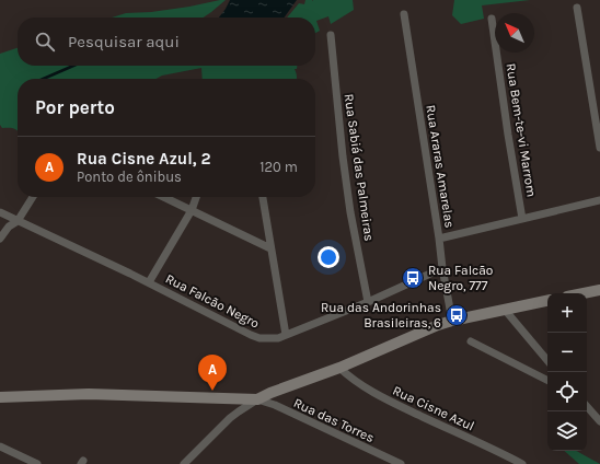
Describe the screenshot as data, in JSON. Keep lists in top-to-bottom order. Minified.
{"streets":{"street":["Rua Bem-te-vi Marrom","Rua Araras Amarelas","Rua Sabiá das Palmeiras","Rua Falcão Negro","Rua Cisne Azul","Rua das Torres"]},"crossings":[["Rua Araras Amarelas","Rua Falcão Negro"],["Rua Sabiá das Palmeiras","Rua Falcão Negro"]],"places":{"bus stop":["Rua Falcão Negro, 777","Rua das Andorinhas Brasileiras, 6"]},"north":"top left","page":{"search":"Pesquisar aqui","heading":"Por perto","list":[{"mark":"A","name":"Rua Cisne Azul, 2","note":"Ponto de ônibus","value":"120 m"}],"map_buttons":["+","−"],"pins":"A"}}
